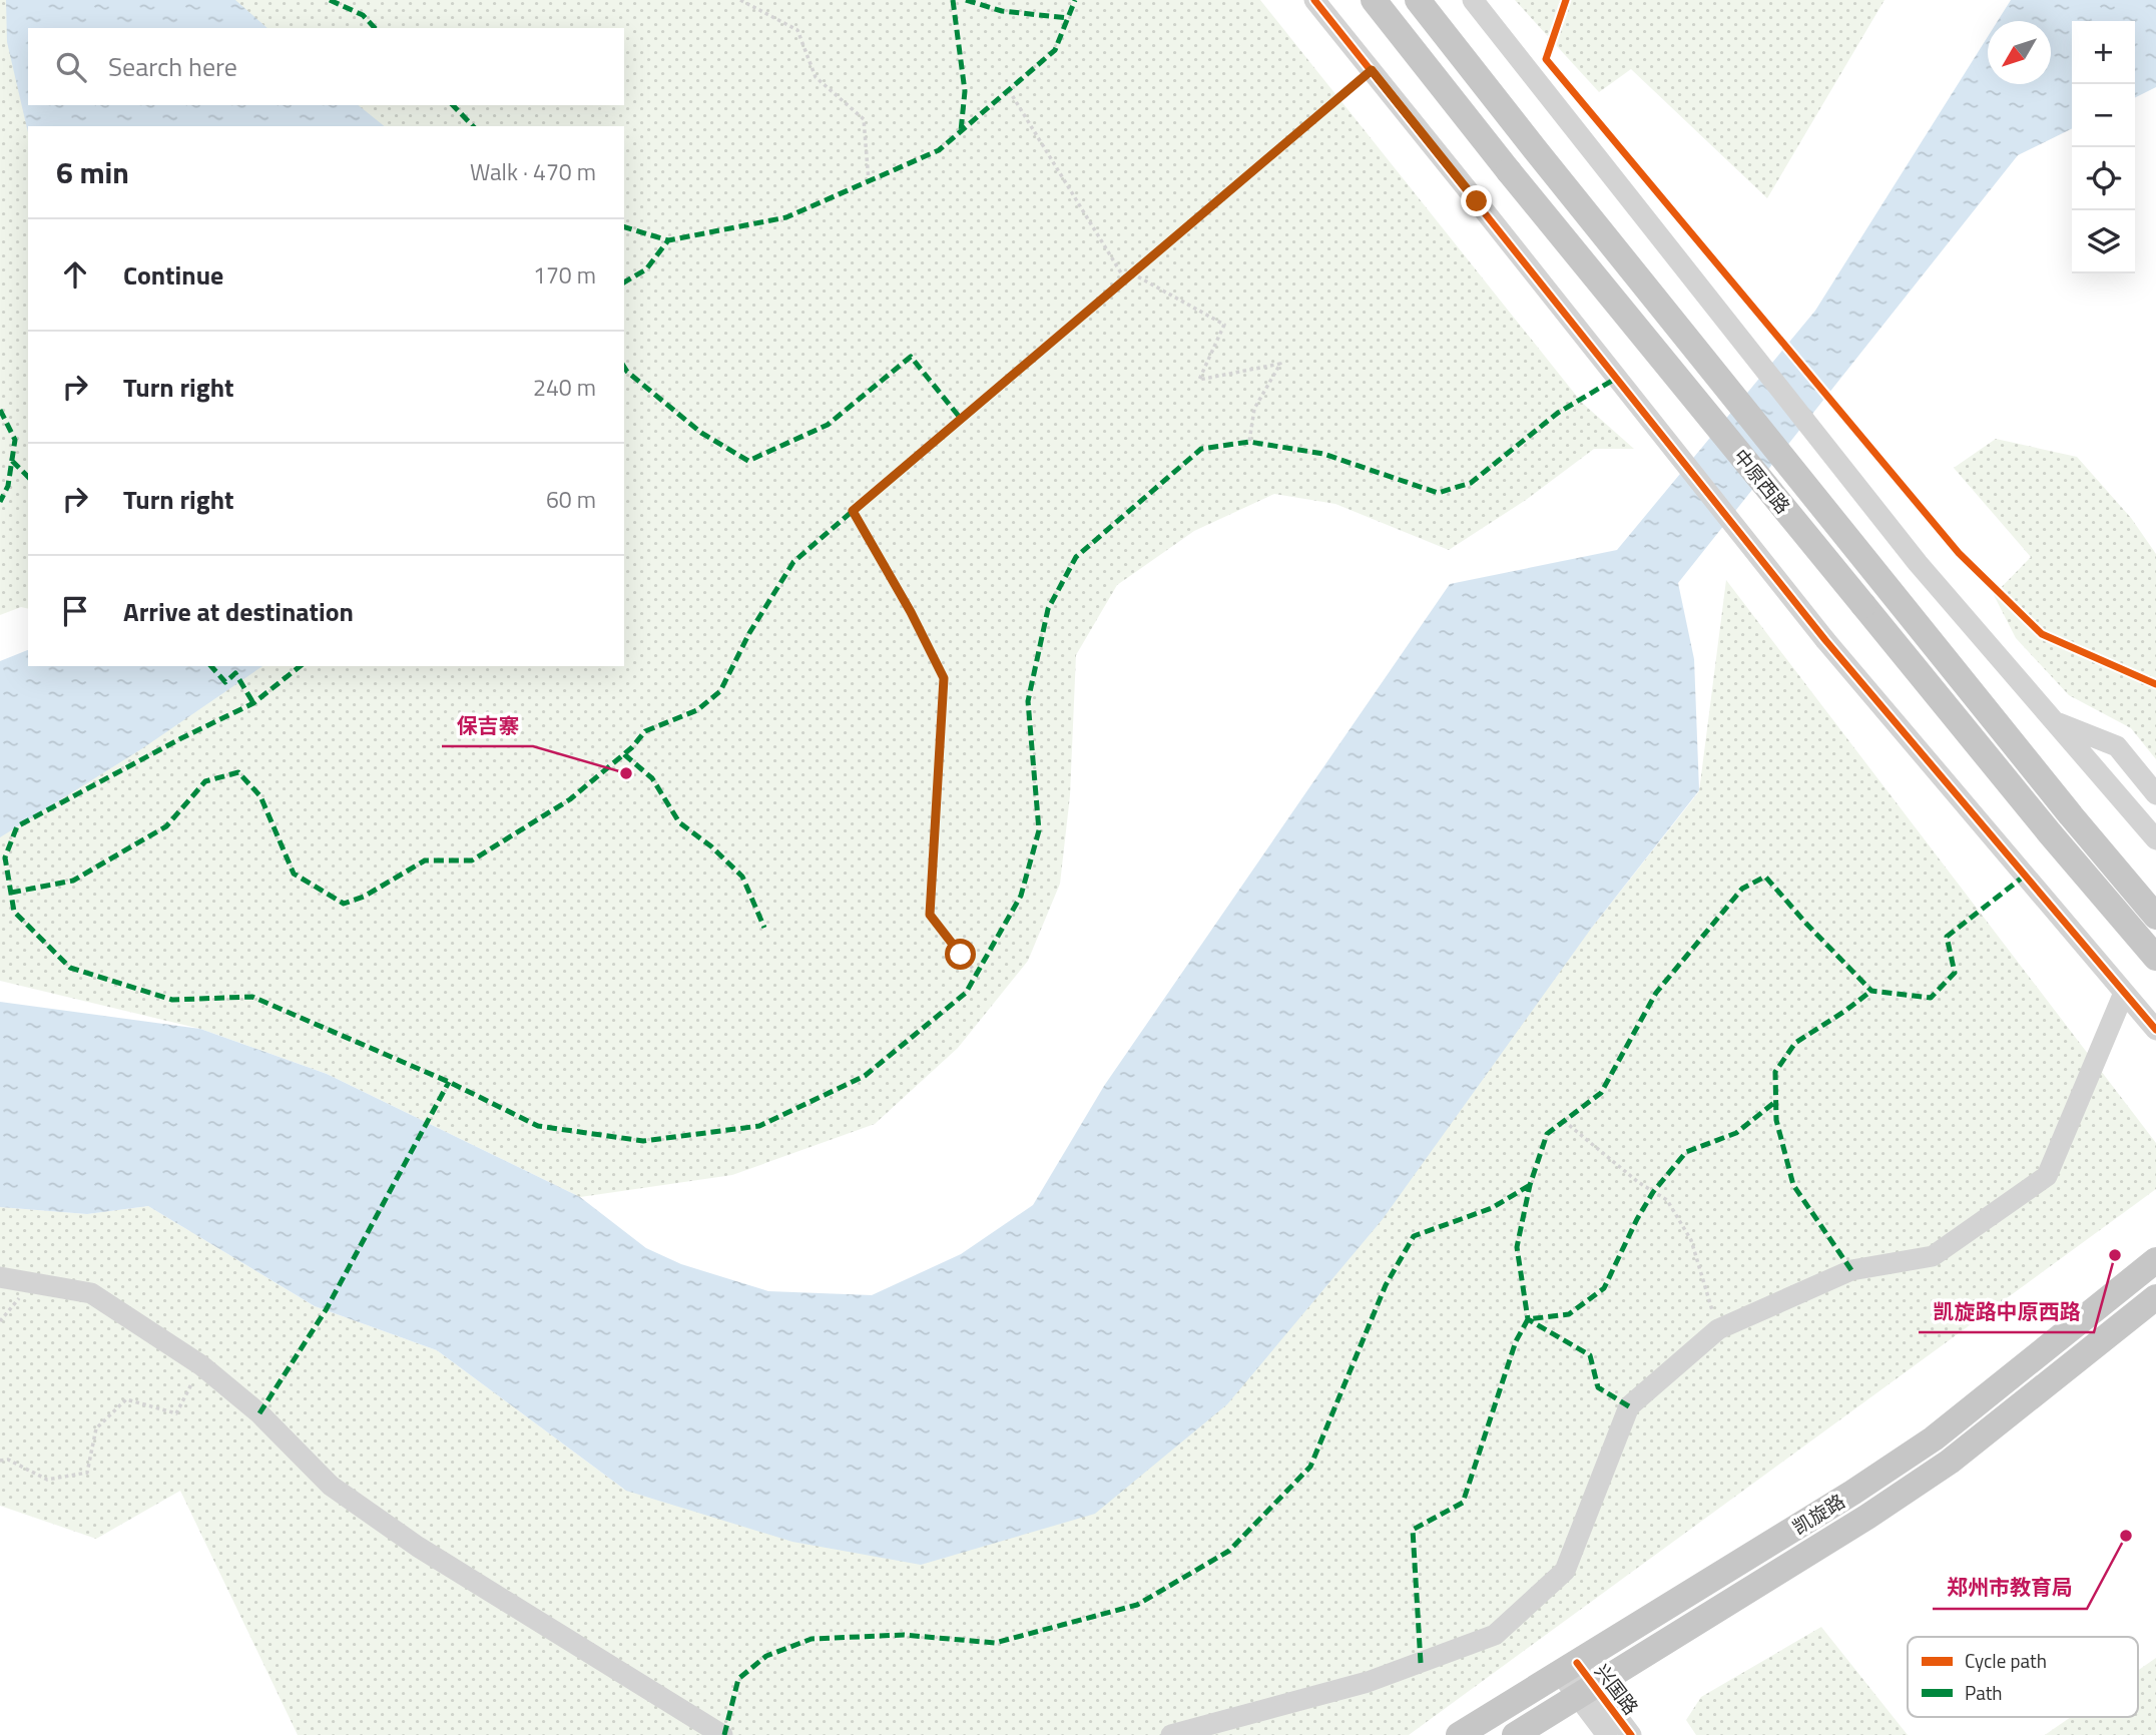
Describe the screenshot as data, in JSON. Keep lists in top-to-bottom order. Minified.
{"streets":{"main road":["中原西路","凯旋路"],"street":["兴国路"]},"crossings":[["凯旋路","兴国路"]],"places":["保吉寨","凯旋路中原西路","郑州市教育局"],"legend":["Cycle path","Path"],"north":"bottom left","page":{"map_buttons":["+","−"],"search":"Search here","heading":["6 min","Walk · 470 m"],"list":[["Continue","170 m"],["Turn right","240 m"],["Turn right","60 m"],"Arrive at destination"]}}
